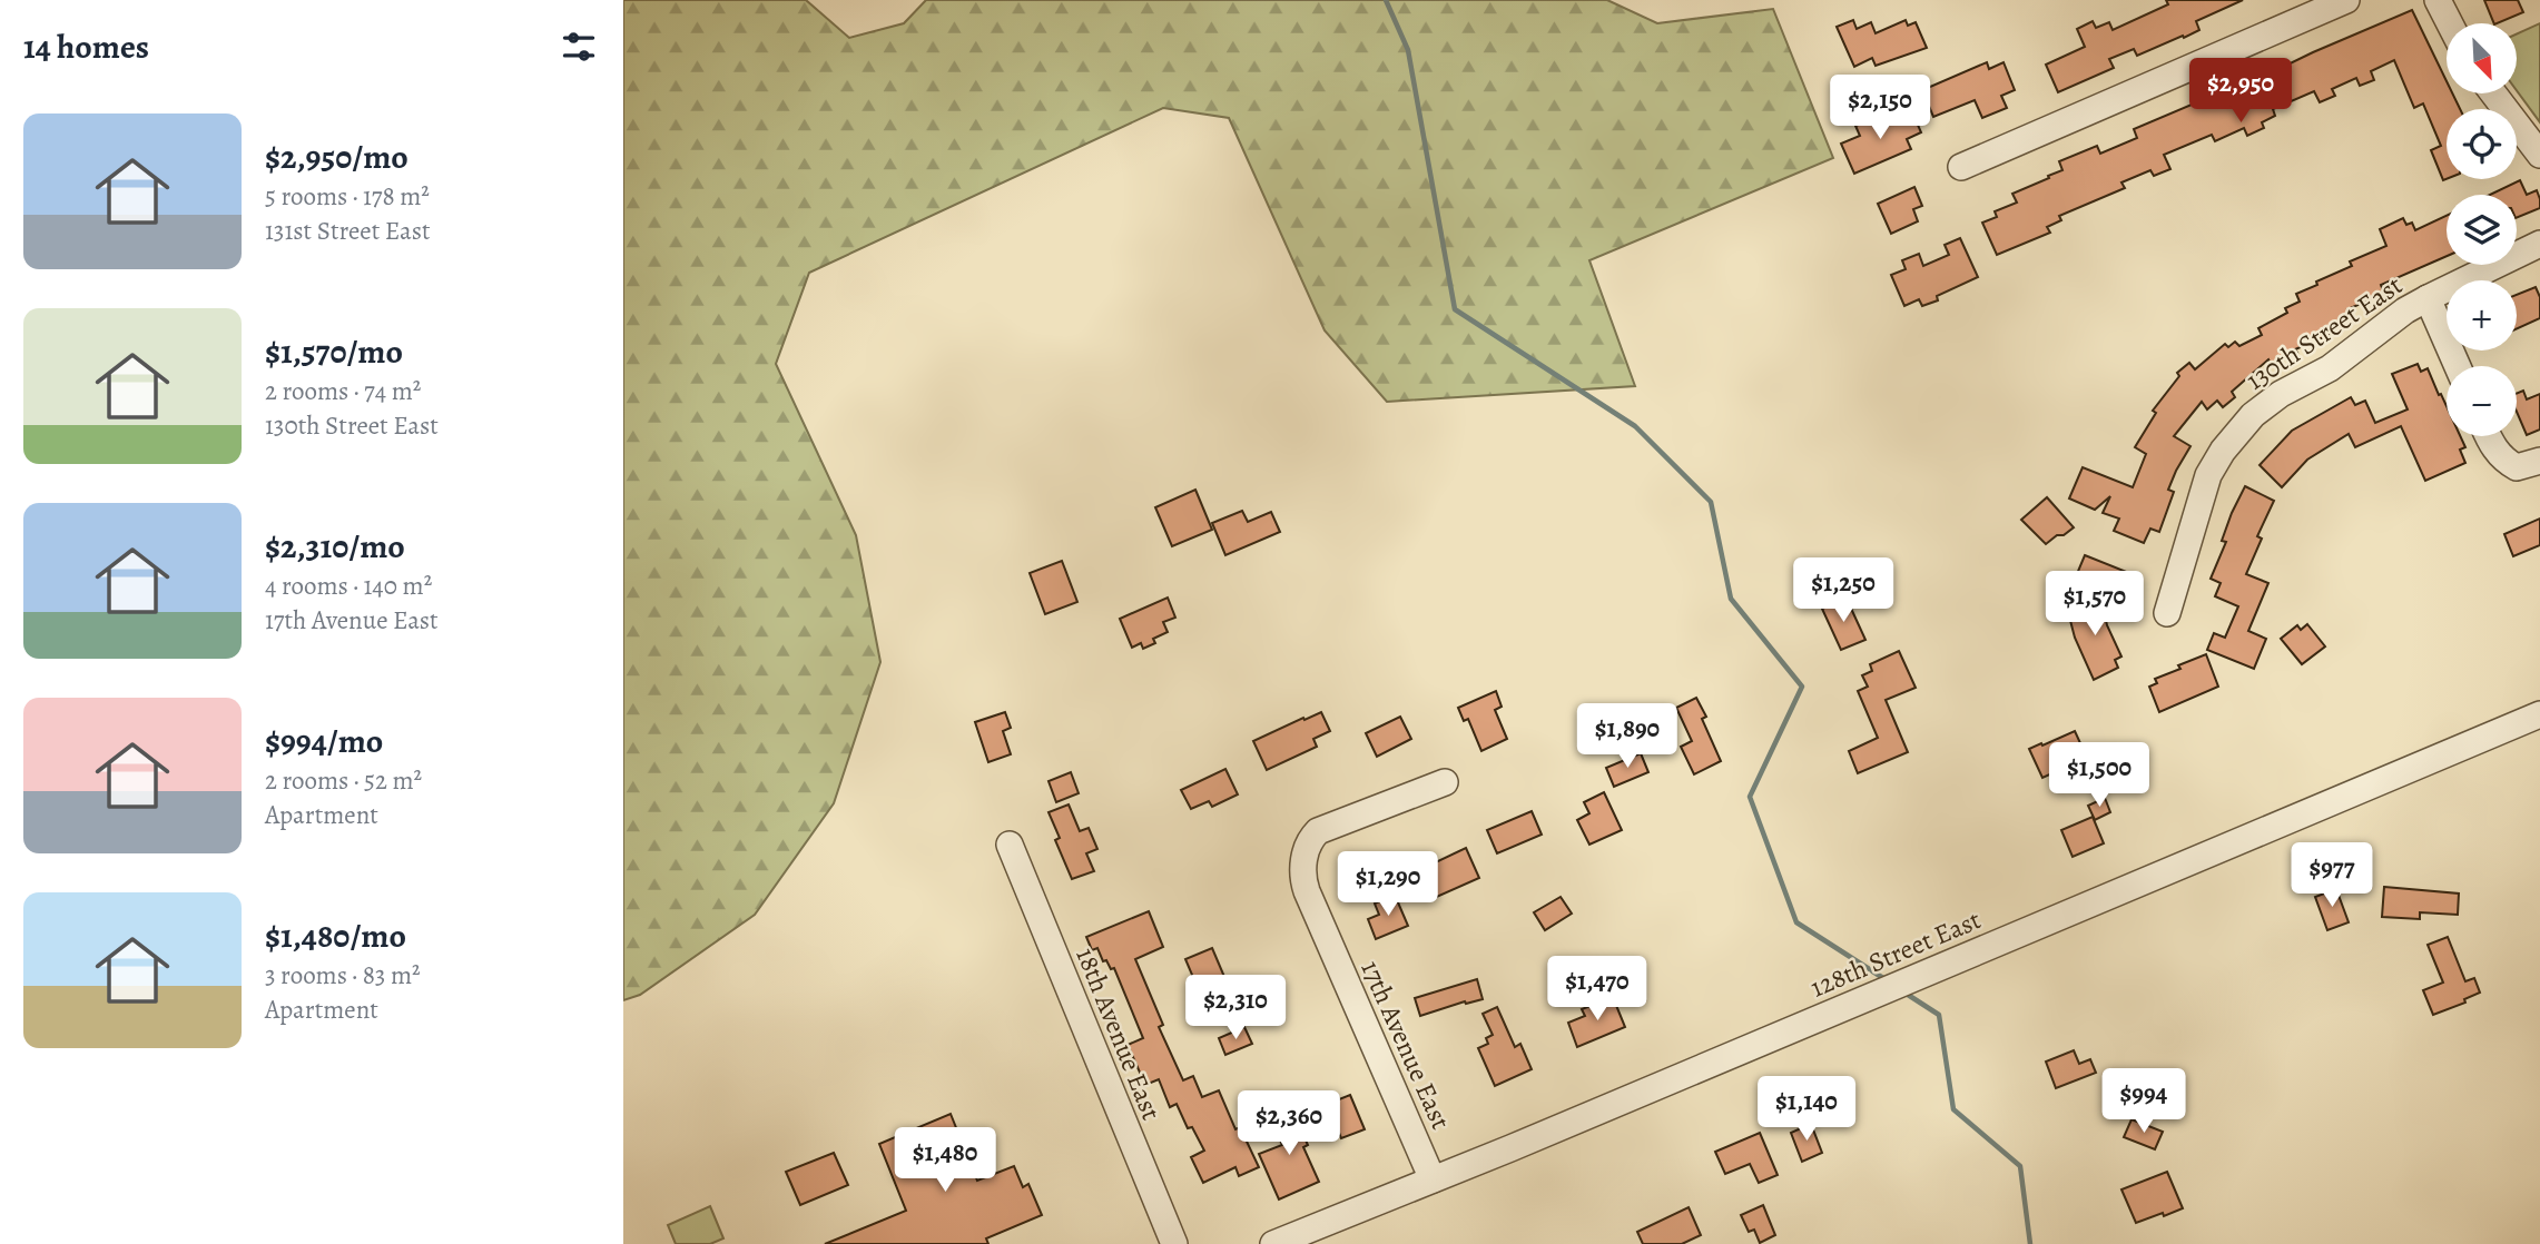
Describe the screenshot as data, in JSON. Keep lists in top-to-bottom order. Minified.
{"streets":{"street":["130th Street East","128th Street East","18th Avenue East","17th Avenue East"]},"crossings":[["128th Street East","17th Avenue East"]],"north":"bottom right","page":{"heading":"14 homes","map_buttons":["+","−"],"price":["$2,950","$2,150","$1,250","$1,570","$1,890","$1,500","$977","$1,290","$1,470","$2,310","$994","$1,140","$2,360","$1,480"],"list":[{"name":"$2,950/mo","note":"5 rooms · 178 m² · 131st Street East"},{"name":"$1,570/mo","note":"2 rooms · 74 m² · 130th Street East"},{"name":"$2,310/mo","note":"4 rooms · 140 m² · 17th Avenue East"},{"name":"$994/mo","note":"2 rooms · 52 m² · Apartment"},{"name":"$1,480/mo","note":"3 rooms · 83 m² · Apartment"}]}}
